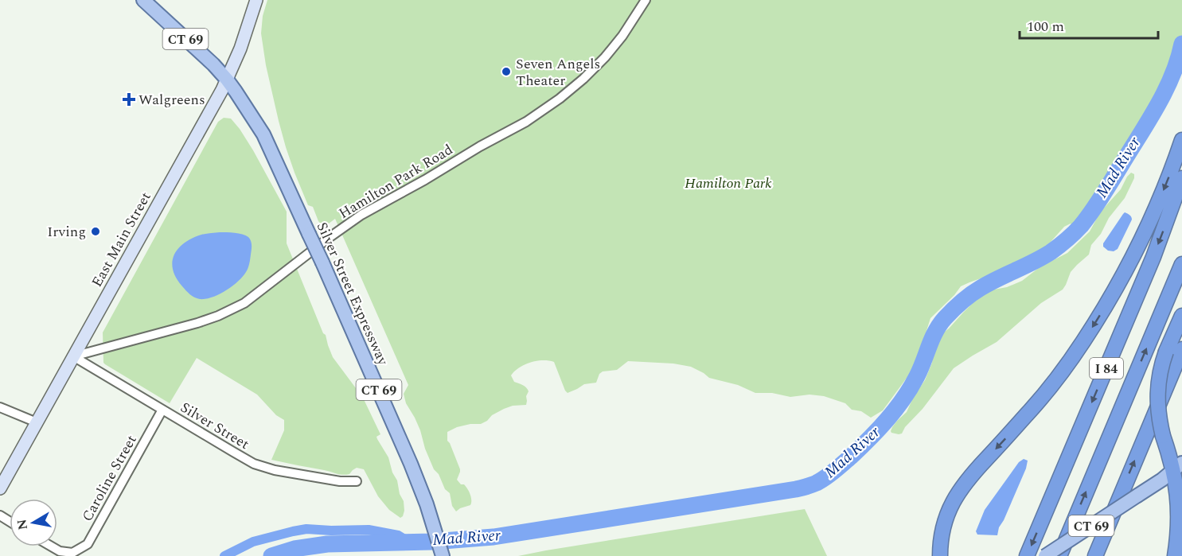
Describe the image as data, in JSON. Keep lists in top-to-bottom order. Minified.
{"streets":{"highway":["I 84"],"main road":["CT 69","East Main Street","Silver Street Expressway"],"street":["Hamilton Park Road","Silver Street","Caroline Street"]},"crossings":[["CT 69","East Main Street"],["CT 69","Silver Street Expressway"],["Hamilton Park Road","East Main Street"],["Hamilton Park Road","Silver Street"],["East Main Street","Silver Street Expressway"],["East Main Street","Silver Street"],["Silver Street","Caroline Street"]],"water":["Mad River"],"parks":["Hamilton Park"],"places":{"other":["Seven Angels Theater","Irving"],"health":["Walgreens"]},"scale_bar":"100 m","north":"left"}
